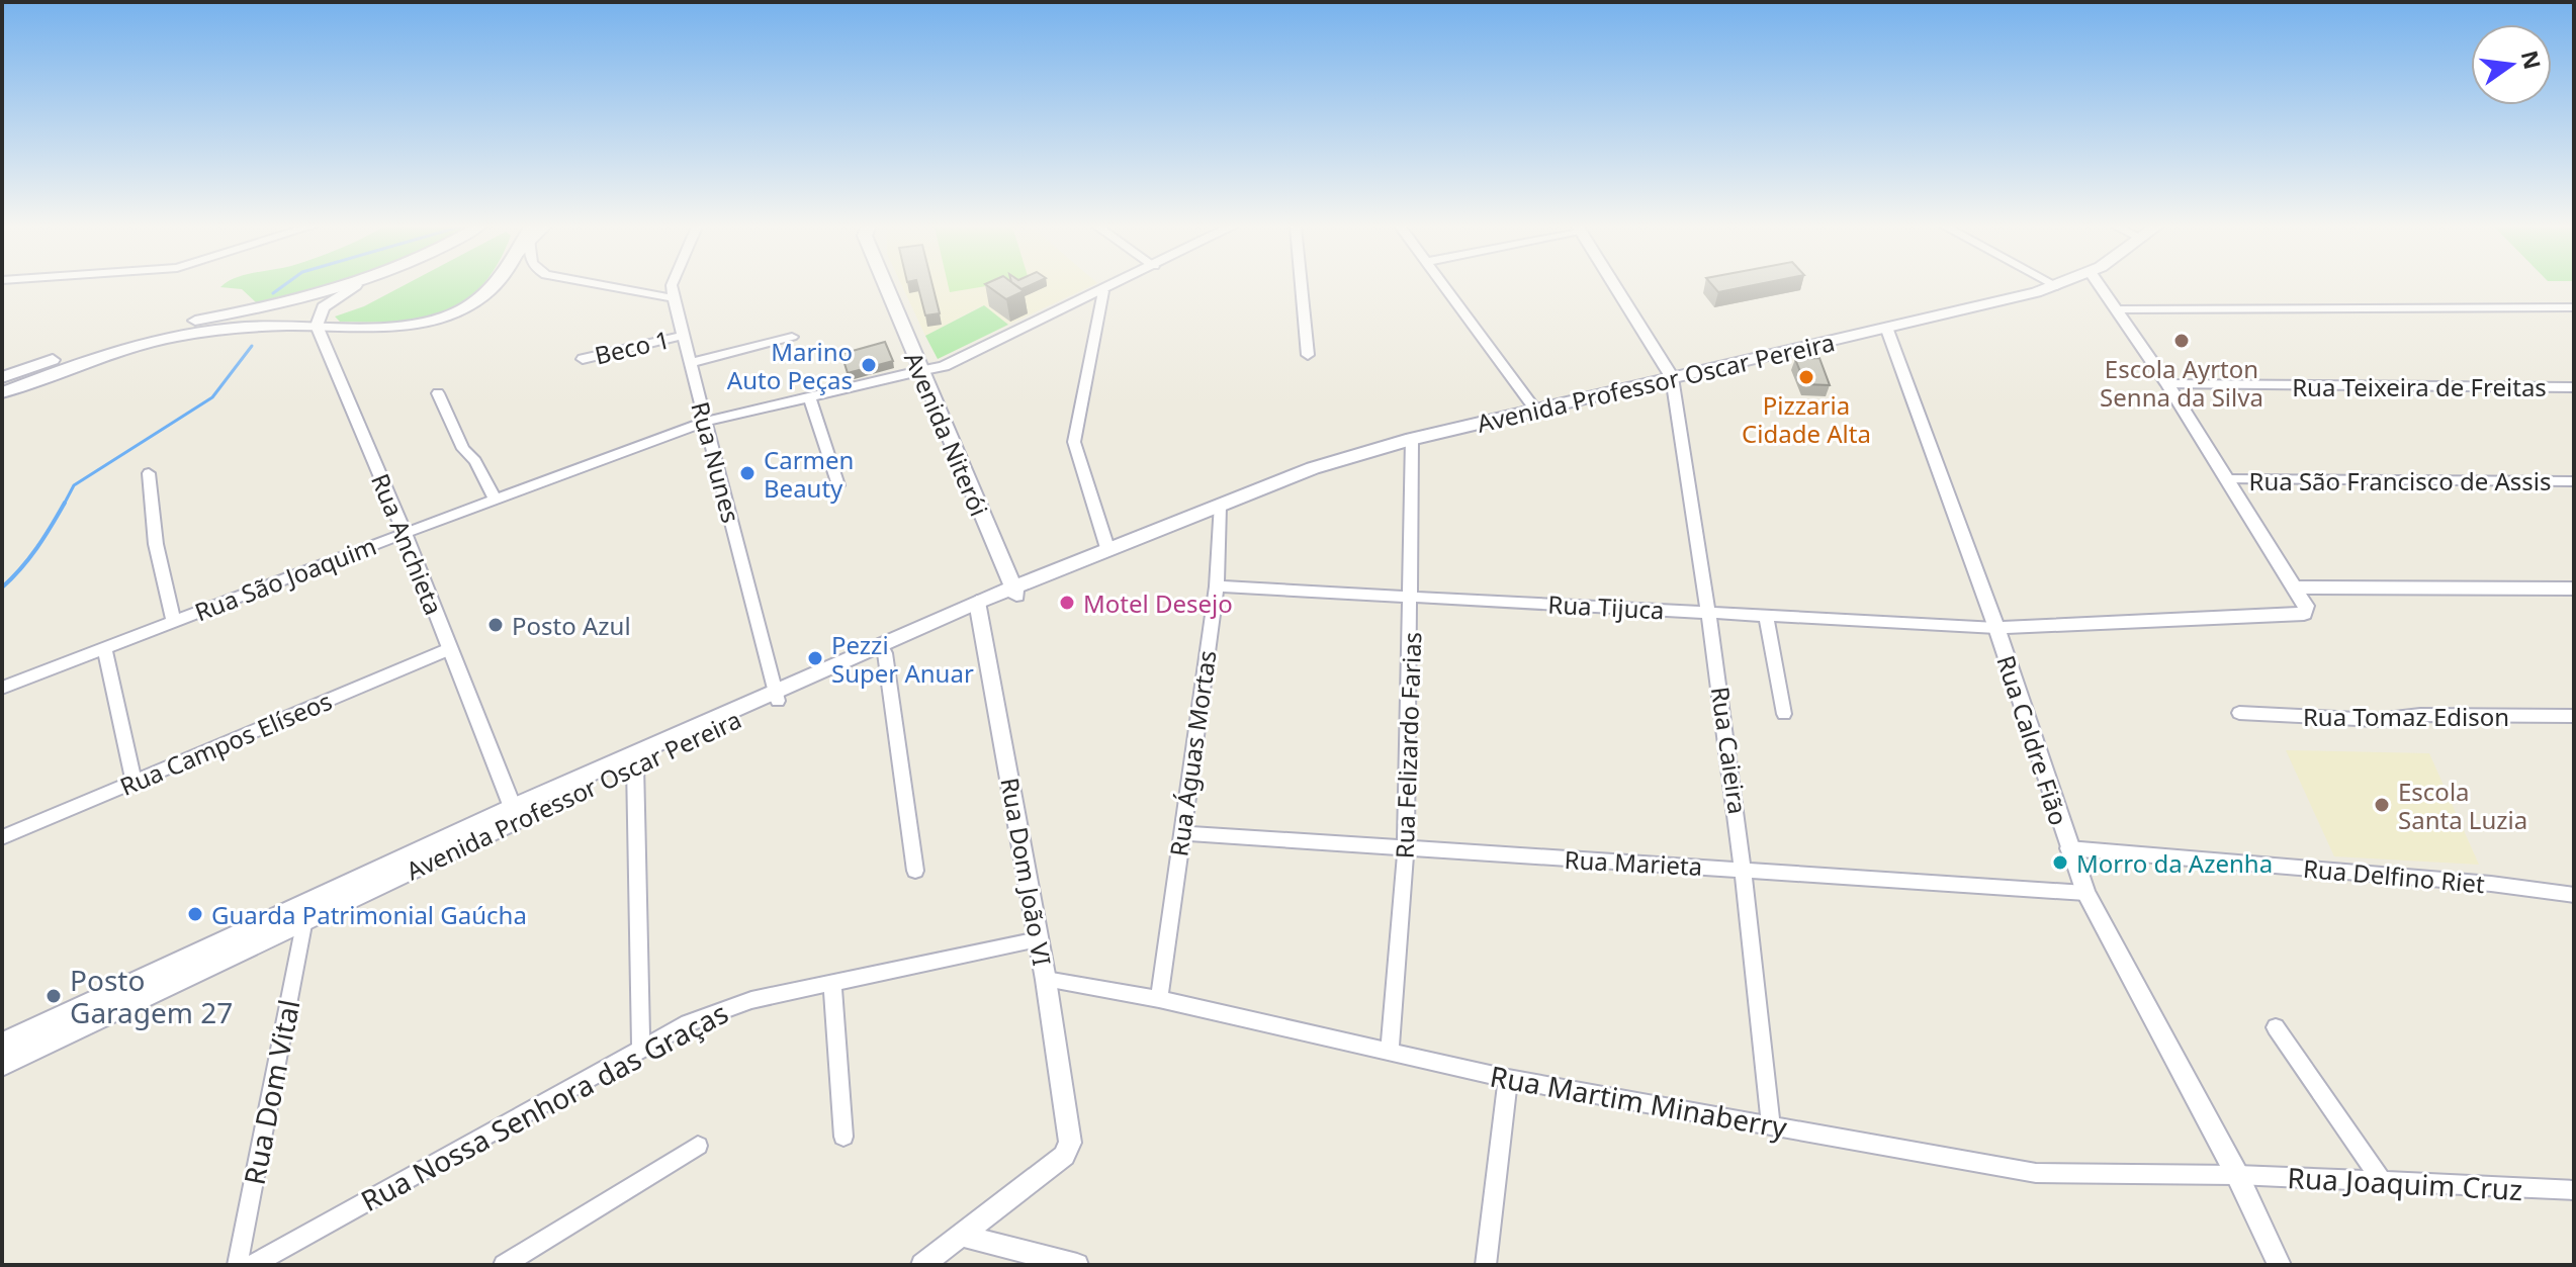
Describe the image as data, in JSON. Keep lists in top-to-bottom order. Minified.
{"streets":{"main road":["Avenida Professor Oscar Pereira","Avenida Niterói"],"street":["Beco 1","Rua Teixeira de Freitas","Rua Nunes","Rua São Francisco de Assis","Rua Anchieta","Rua São Joaquim","Rua Tijuca","Rua Tomaz Edison","Rua Caldre Fião","Rua Campos Elíseos","Rua Felizardo Farias","Rua Caieira","Rua Águas Mortas","Rua Marieta","Rua Dom João VI","Rua Delfino Riet","Rua Dom Vital","Rua Martim Minaberry","Rua Nossa Senhora das Graças","Rua Joaquim Cruz"]},"crossings":[["Beco 1","Rua Nunes"],["Avenida Professor Oscar Pereira","Avenida Niterói"],["Avenida Professor Oscar Pereira","Rua Nunes"],["Avenida Professor Oscar Pereira","Rua Anchieta"],["Avenida Professor Oscar Pereira","Rua Caldre Fião"],["Avenida Professor Oscar Pereira","Rua Felizardo Farias"],["Avenida Professor Oscar Pereira","Rua Caieira"],["Avenida Professor Oscar Pereira","Rua Águas Mortas"],["Avenida Professor Oscar Pereira","Rua Dom João VI"],["Avenida Professor Oscar Pereira","Rua Dom Vital"],["Avenida Niterói","Rua São Joaquim"],["Rua Nunes","Rua São Joaquim"],["Rua Anchieta","Rua São Joaquim"],["Rua Anchieta","Rua Campos Elíseos"],["Rua Tijuca","Rua Caldre Fião"],["Rua Tijuca","Rua Felizardo Farias"],["Rua Tijuca","Rua Caieira"],["Rua Tijuca","Rua Águas Mortas"],["Rua Caldre Fião","Rua Marieta"],["Rua Caldre Fião","Rua Delfino Riet"],["Rua Caldre Fião","Rua Martim Minaberry"],["Rua Caldre Fião","Rua Joaquim Cruz"],["Rua Felizardo Farias","Rua Marieta"],["Rua Felizardo Farias","Rua Martim Minaberry"],["Rua Caieira","Rua Marieta"],["Rua Caieira","Rua Martim Minaberry"],["Rua Águas Mortas","Rua Marieta"],["Rua Águas Mortas","Rua Martim Minaberry"],["Rua Dom João VI","Rua Martim Minaberry"],["Rua Dom João VI","Rua Nossa Senhora das Graças"],["Rua Martim Minaberry","Rua Joaquim Cruz"]],"places":["Escola Ayrton Senna da Silva","Marino Auto Peças","Pizzaria Cidade Alta","Carmen Beauty","Motel Desejo","Posto Azul","Pezzi Super Anuar","Escola Santa Luzia","Morro da Azenha","Guarda Patrimonial Gaúcha","Posto Garagem 27"],"north":"right"}
